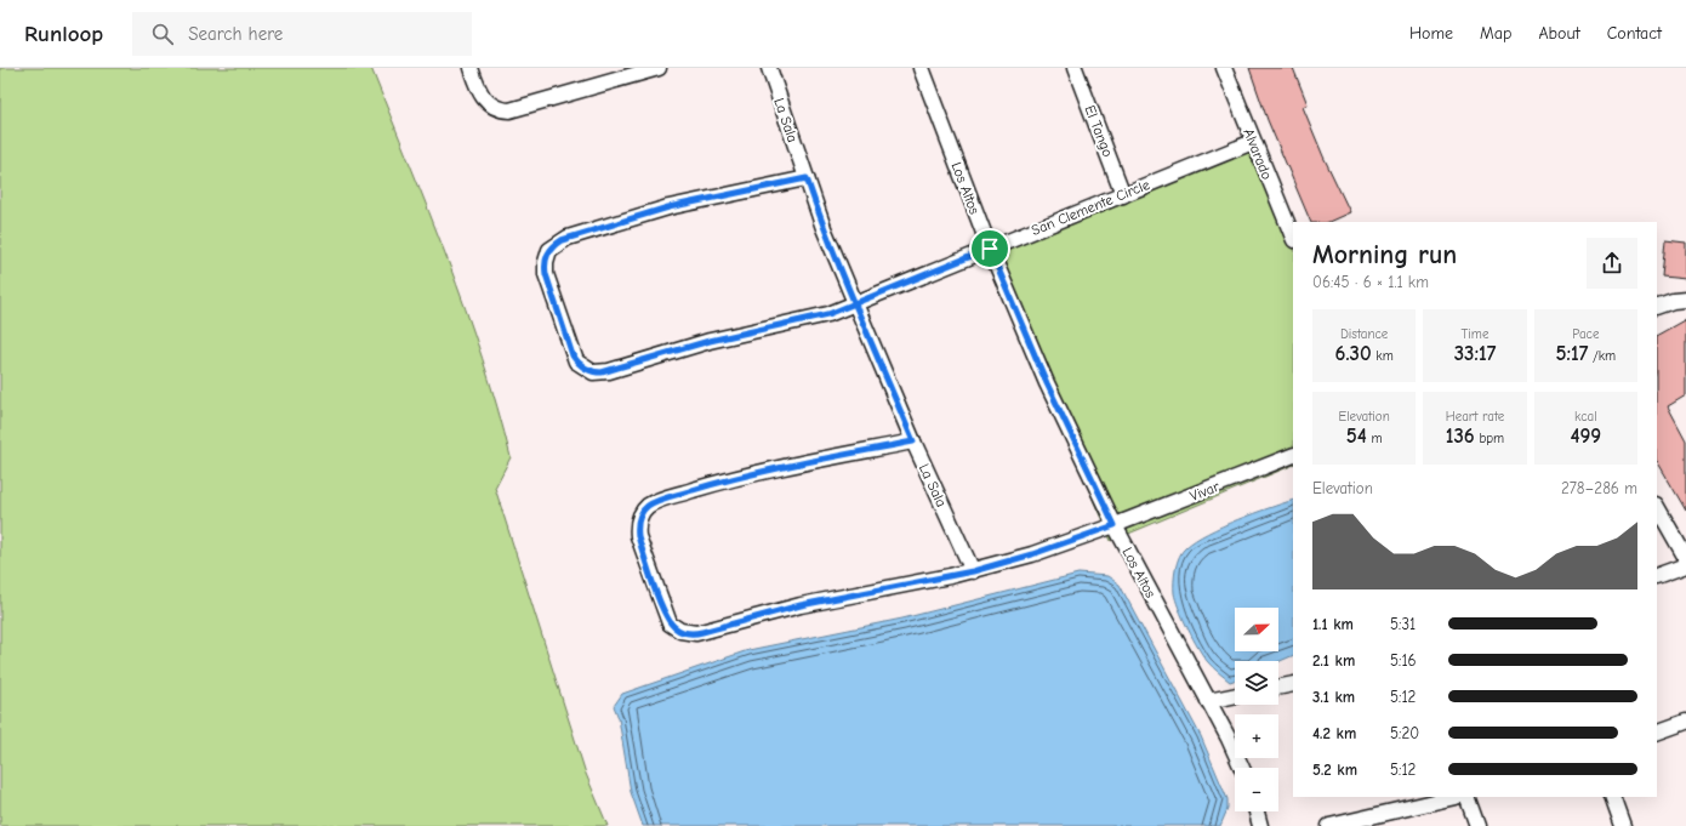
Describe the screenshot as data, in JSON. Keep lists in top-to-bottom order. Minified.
{"streets":{"street":["La Sala","El Tango","Alvarado","Los Altos","San Clemente Circle","Vivar"]},"crossings":[["La Sala","San Clemente Circle"],["El Tango","San Clemente Circle"],["Alvarado","San Clemente Circle"],["Los Altos","San Clemente Circle"],["Los Altos","Vivar"]],"north":"right","page":{"header":"Runloop","search":"Search here","nav":["Home","Map","About","Contact"],"heading":["Morning run","06:45 · 6 × 1.1 km"],"stats":[["Distance","6.30 km"],["Time","33:17"],["Pace","5:17 /km"],["Elevation","54 m"],["Heart rate","136 bpm"],["kcal","499"]],"chart":["Elevation","278–286 m"],"list":[{"name":"1.1 km","note":"5:31"},{"name":"2.1 km","note":"5:16"},{"name":"3.1 km","note":"5:12"},{"name":"4.2 km","note":"5:20"},{"name":"5.2 km","note":"5:12"}],"map_buttons":["+","−"]}}
